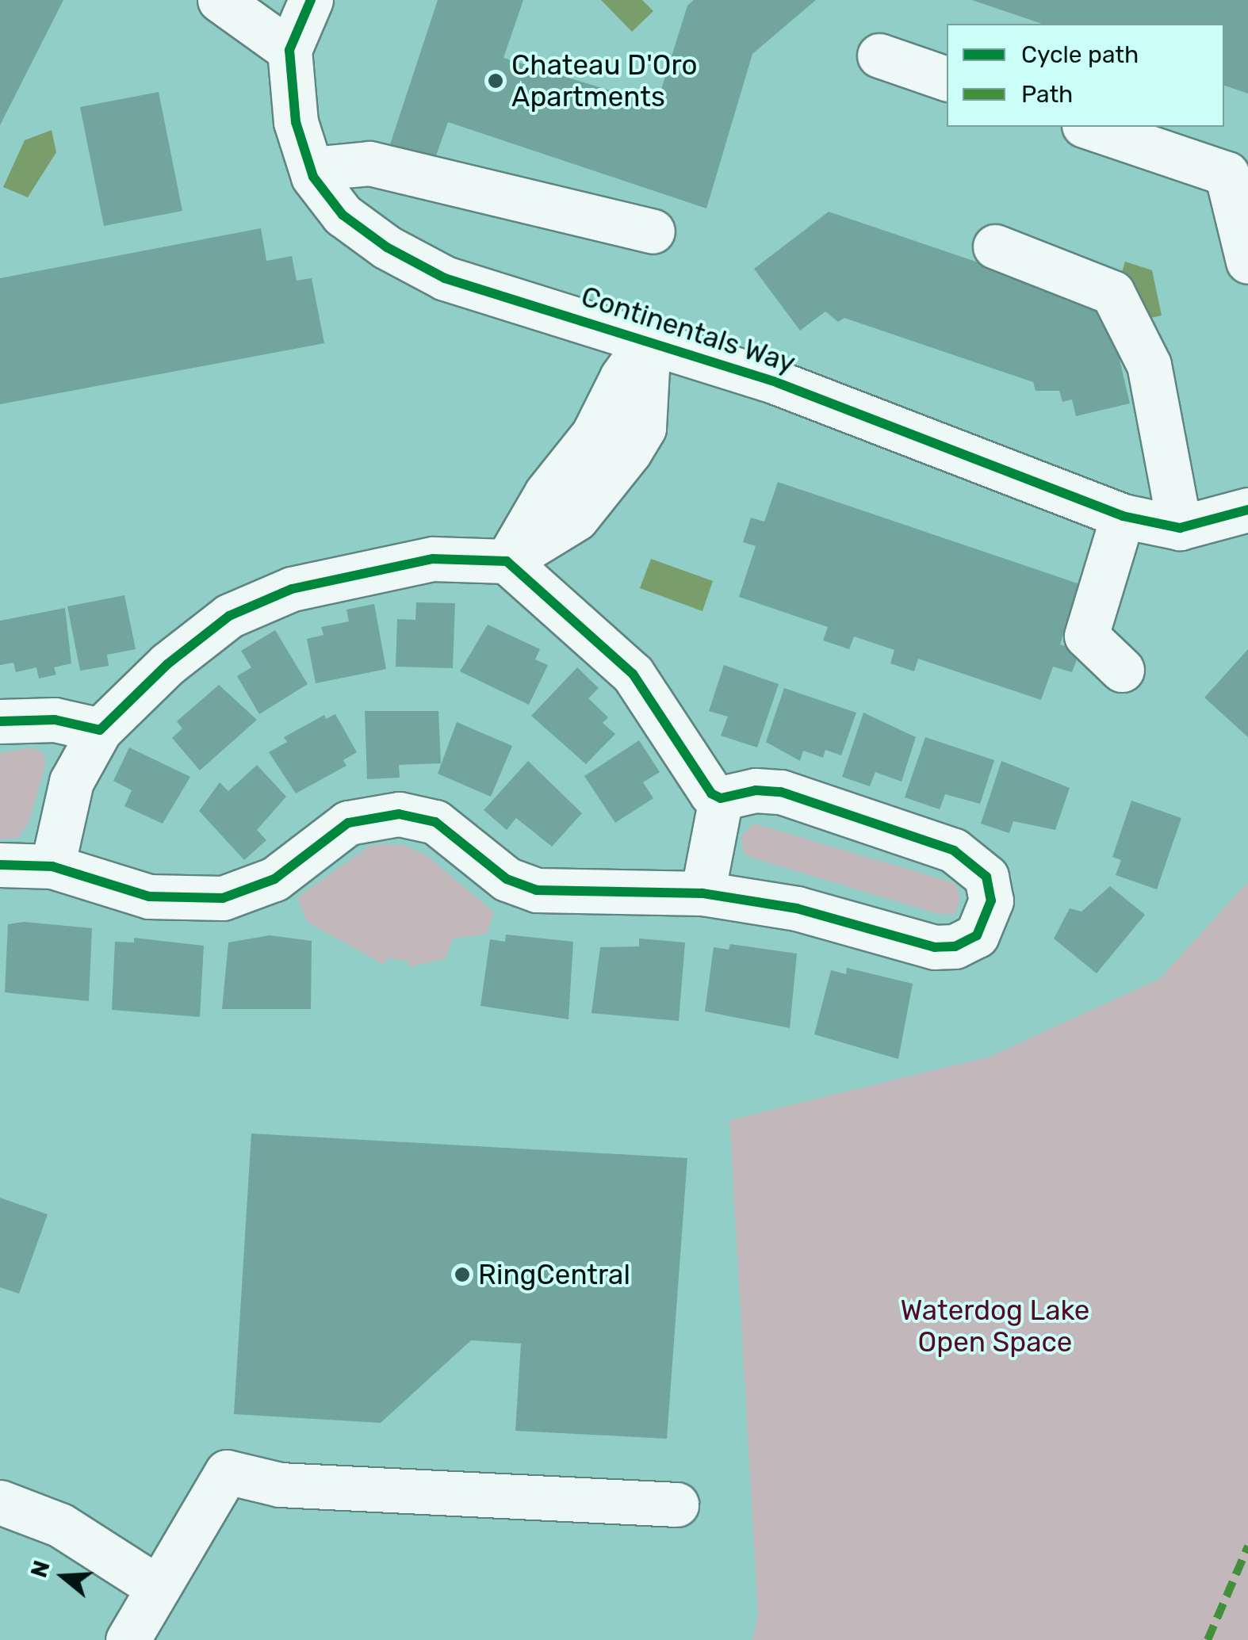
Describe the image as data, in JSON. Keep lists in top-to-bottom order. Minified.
{"streets":{"street":["Continentals Way"]},"parks":["Waterdog Lake Open Space"],"places":["Chateau D'Oro Apartments","RingCentral"],"legend":["Cycle path","Path"],"north":"left"}
